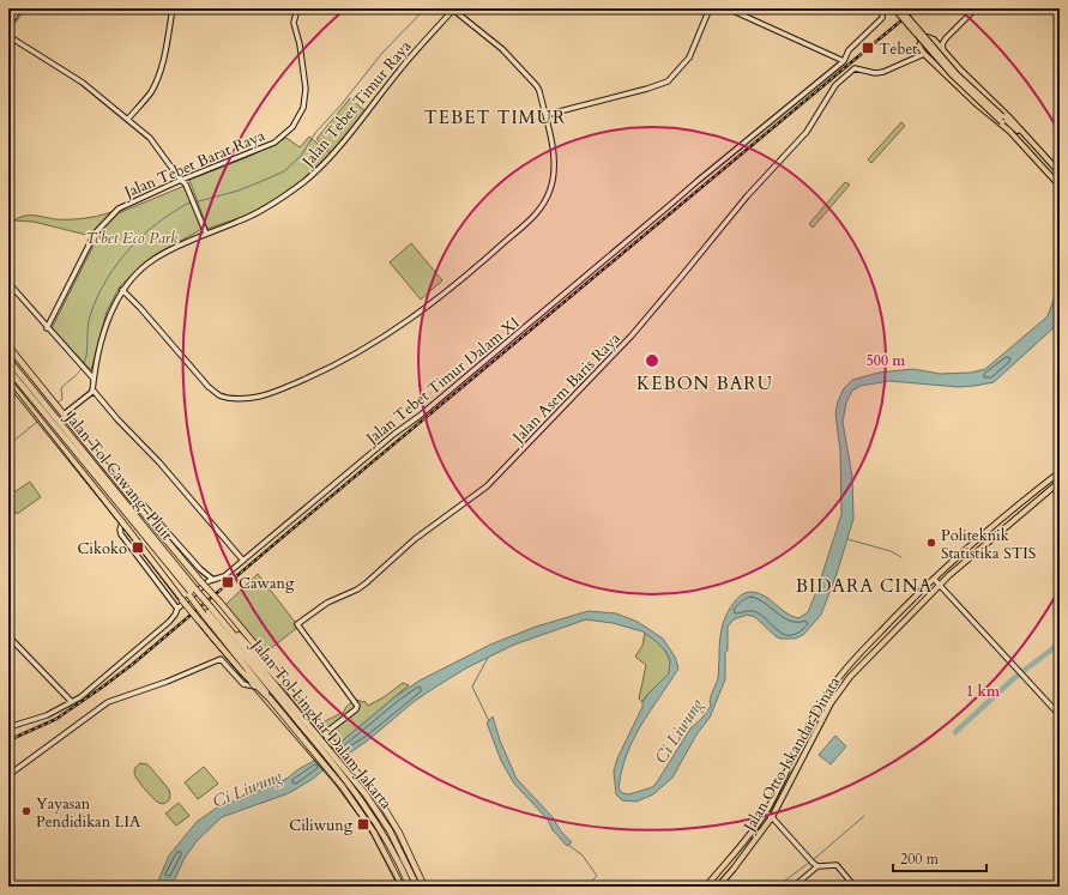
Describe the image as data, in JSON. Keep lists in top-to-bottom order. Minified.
{"streets":{"highway":["Jalan Tol Cawang–Pluit","Jalan Tol Lingkar Dalam Jakarta"],"main road":["Jalan Otto Iskandar Dinata"],"street":["Jalan Tebet Timur Raya","Jalan Tebet Barat Raya","Jalan Tebet Timur Dalam XI","Jalan Asem Baris Raya"]},"crossings":[["Jalan Tol Cawang–Pluit","Jalan Tol Lingkar Dalam Jakarta"]],"districts":["TEBET TIMUR","KEBON BARU","BIDARA CINA"],"water":["Ci Liwung"],"parks":["Tebet Eco Park"],"places":{"transit":["Tebet","Cikoko","Cawang","Ciliwung"],"other":["Politeknik Statistika STIS","Yayasan Pendidikan LIA"]},"scale_bar":"200 m","rings":["500 m","1 km"]}
